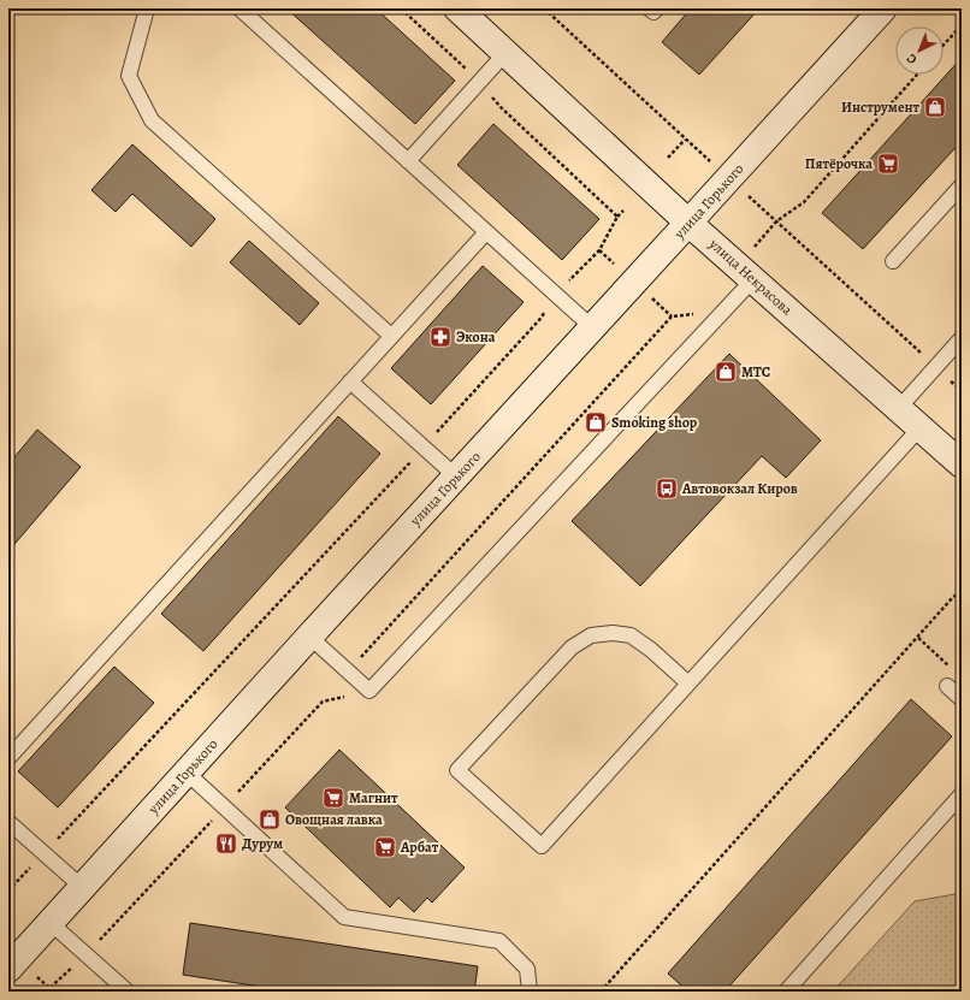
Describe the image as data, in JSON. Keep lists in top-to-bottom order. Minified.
{"streets":{"street":["улица Горького","улица Некрасова"]},"crossings":[["улица Горького","улица Некрасова"]],"places":{"shop":["Инструмент","МТС","Smoking shop","Овощная лавка"],"supermarket":["Пятёрочка","Магнит","Арбат"],"pharmacy":["Экона"],"bus stop":["Автовокзал Киров"],"restaurant":["Дурум"]},"north":"bottom left"}
